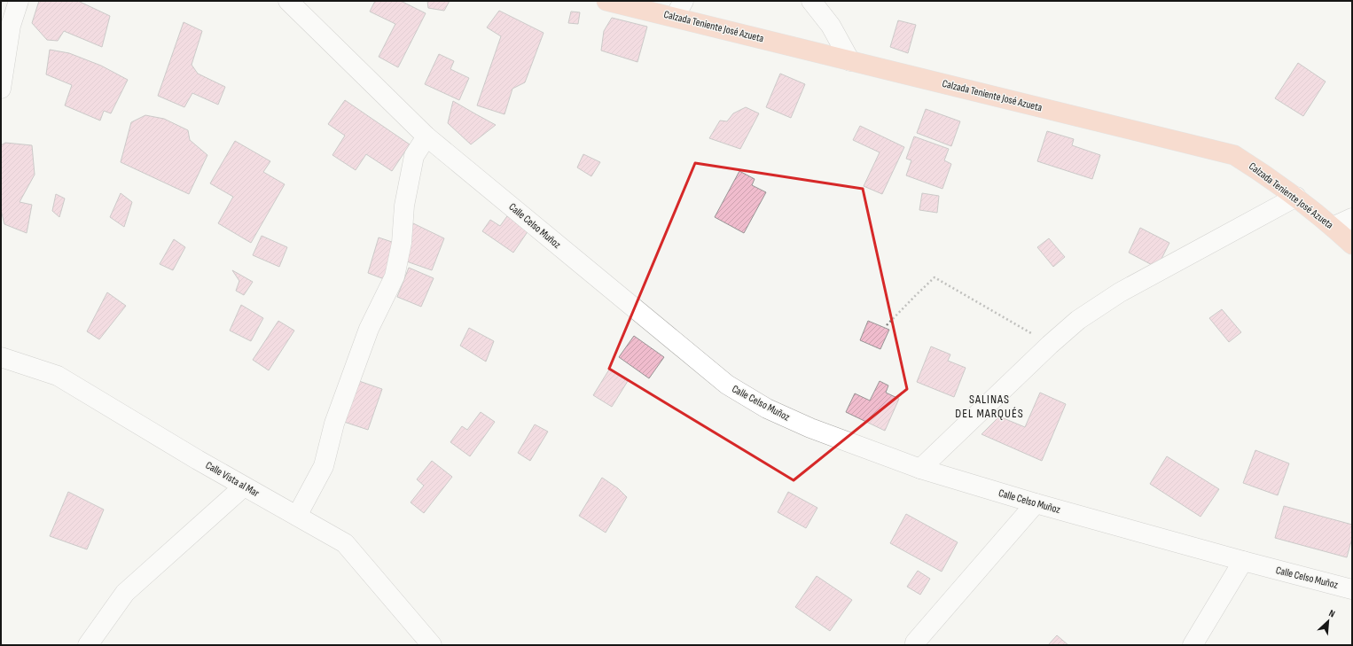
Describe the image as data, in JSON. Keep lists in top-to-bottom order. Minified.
{"streets":{"main road":["Calzada Teniente José Azueta"],"street":["Calle Celso Muñoz","Calle Vista al Mar"]},"districts":["SALINAS DEL MARQUÉS"],"north":"top right"}
